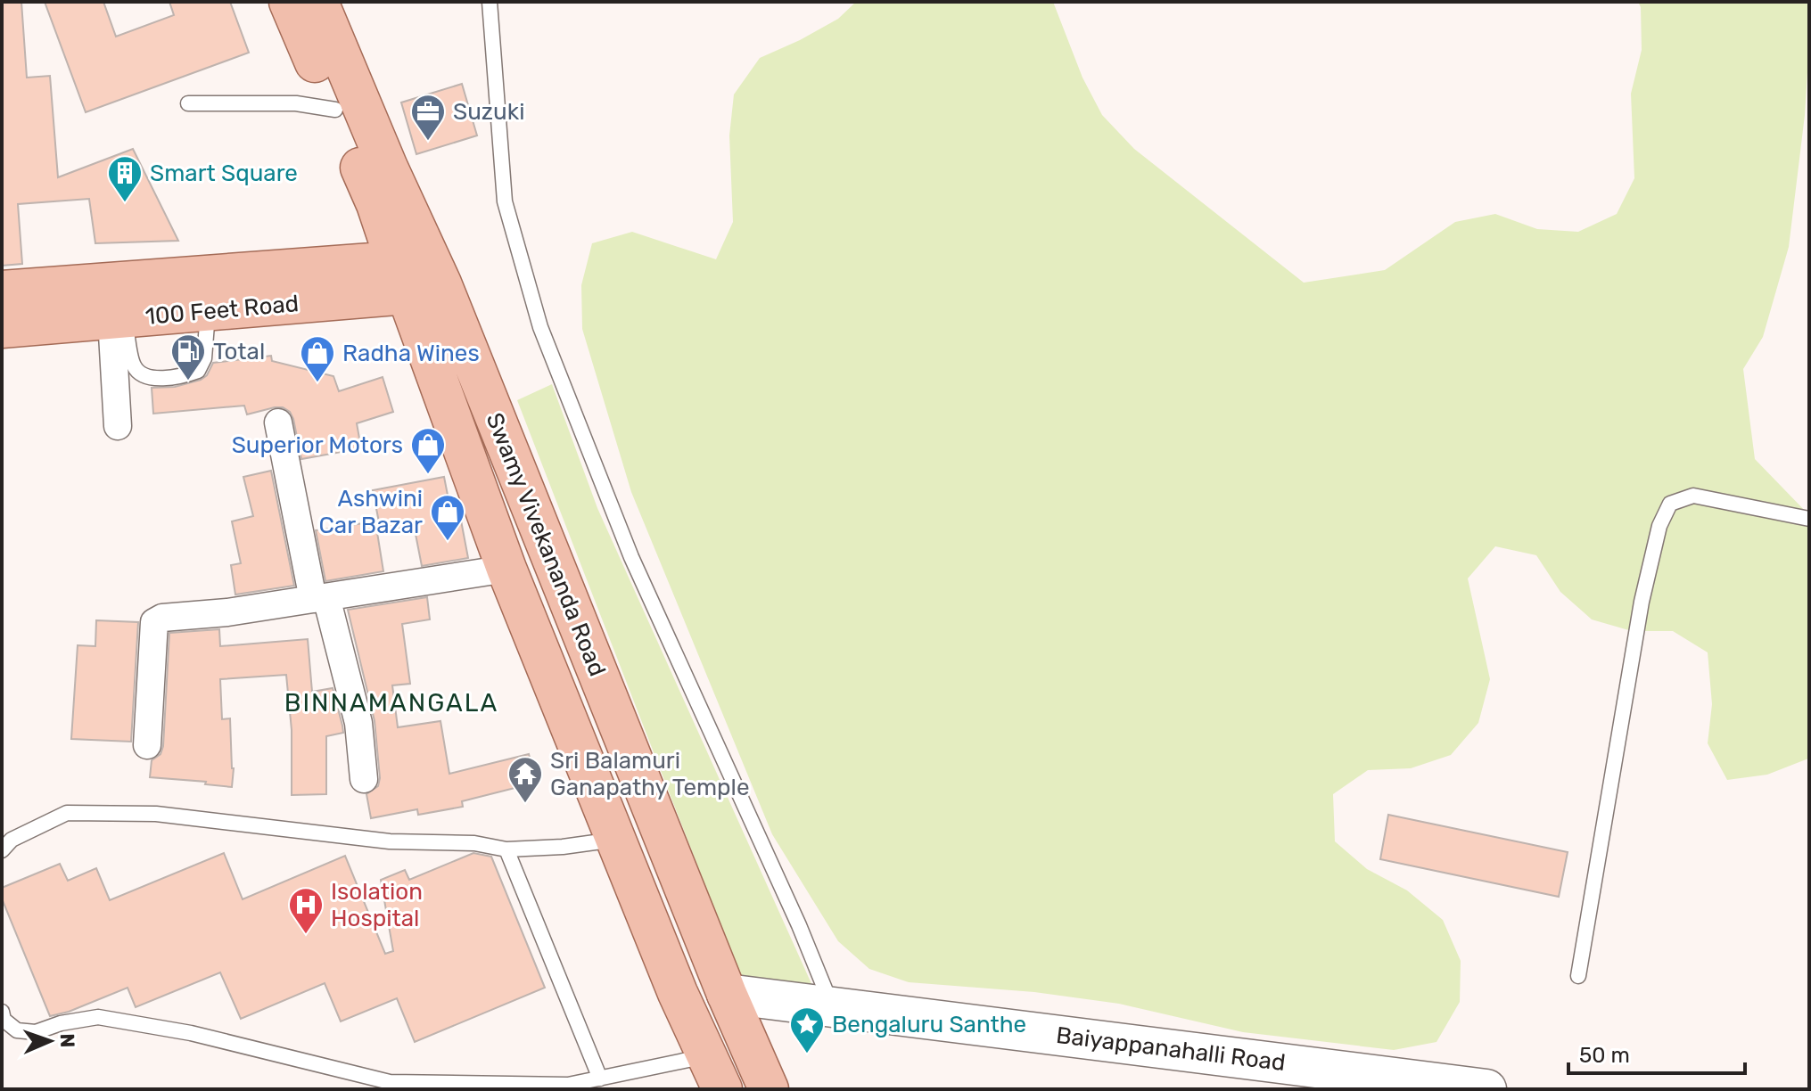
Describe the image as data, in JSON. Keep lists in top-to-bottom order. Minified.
{"streets":{"main road":["100 Feet Road","Swamy Vivekananda Road"],"street":["Baiyappanahalli Road"]},"crossings":[["100 Feet Road","Swamy Vivekananda Road"],["Swamy Vivekananda Road","Baiyappanahalli Road"]],"districts":["BINNAMANGALA"],"places":{"office":["Suzuki"],"building":["Smart Square"],"fuel station":["Total"],"shop":["Radha Wines","Superior Motors","Ashwini Car Bazar"],"temple":["Sri Balamuri Ganapathy Temple"],"hospital":["Isolation Hospital"],"place":["Bengaluru Santhe"]},"scale_bar":"50 m","north":"right"}
